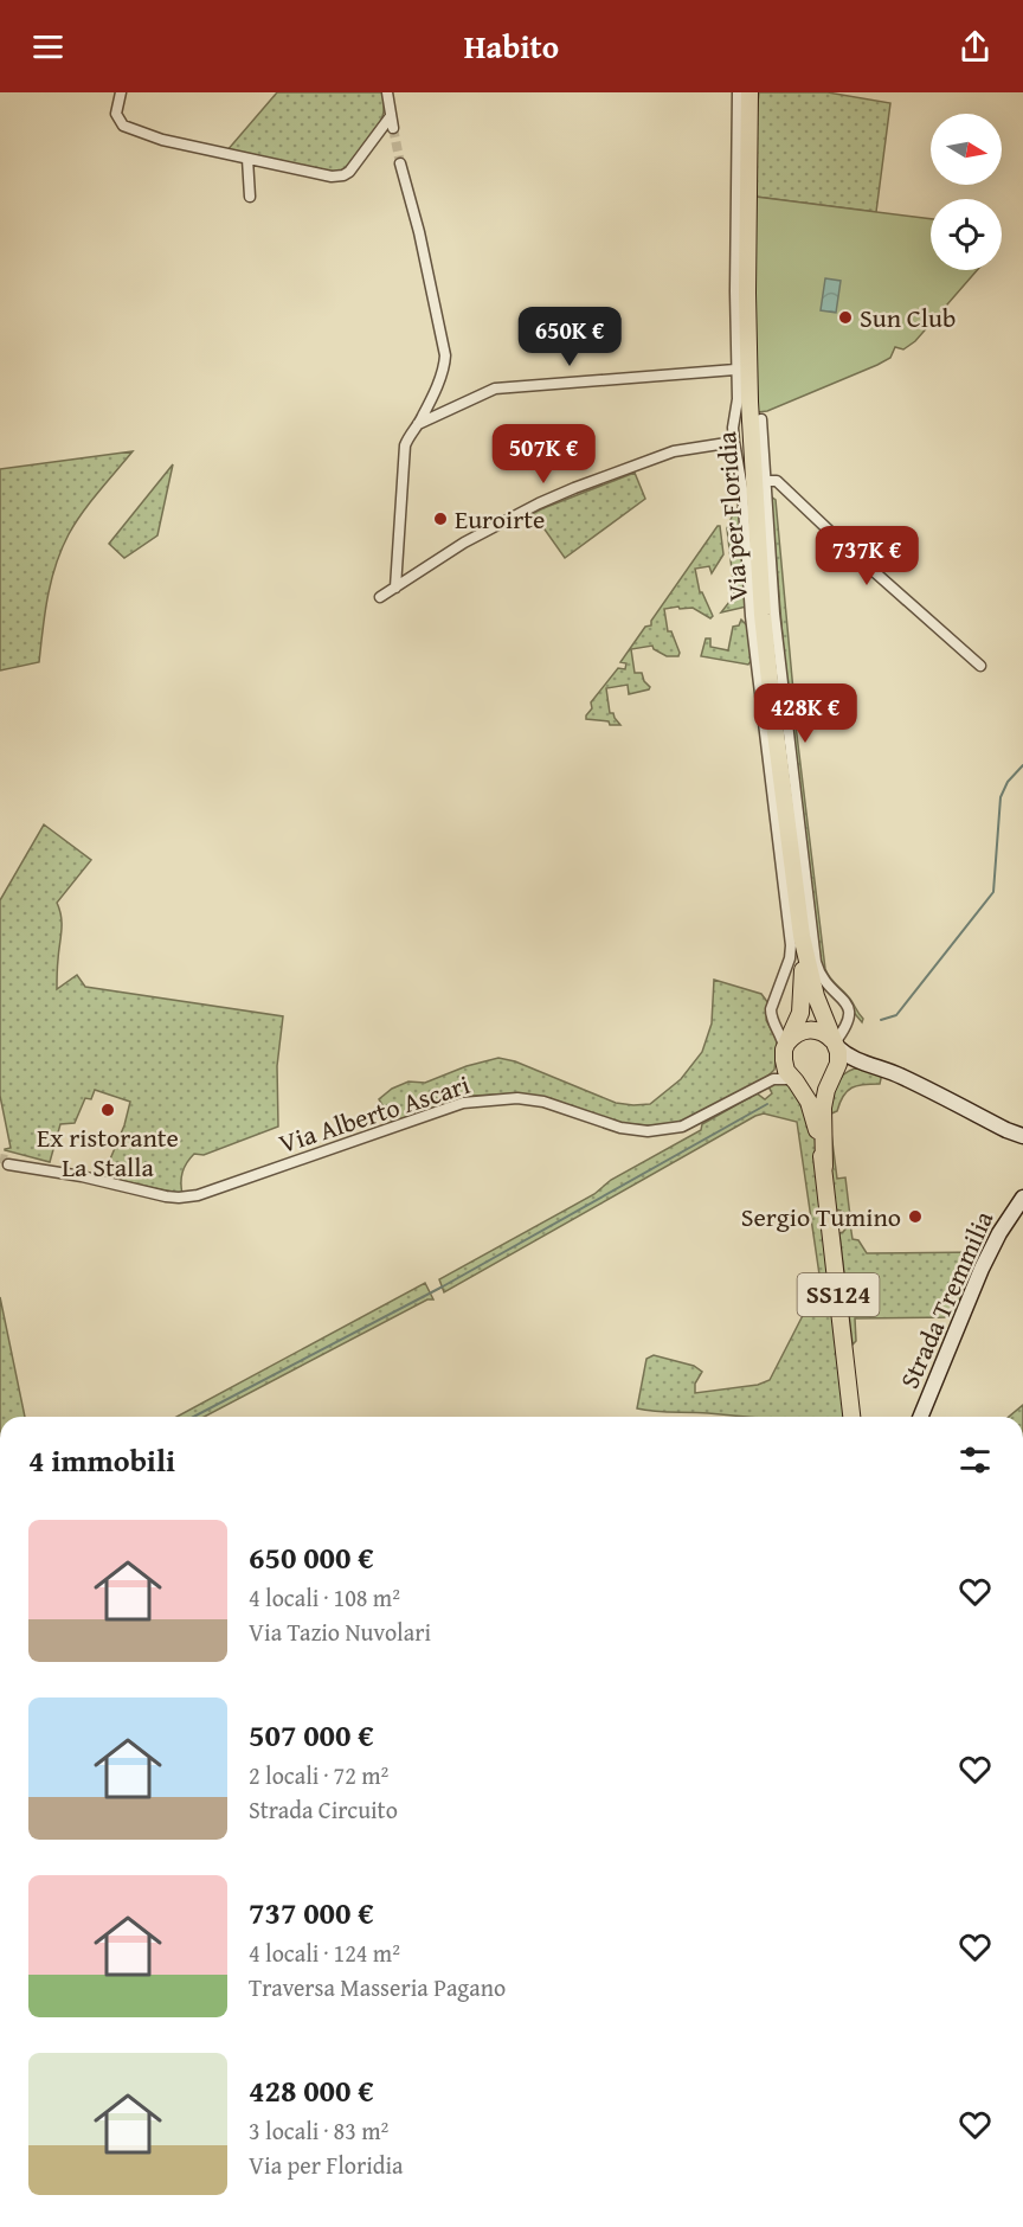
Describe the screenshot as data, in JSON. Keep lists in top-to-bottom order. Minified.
{"streets":{"main road":["Via per Floridia","SS124","Strada Tremmilia"],"street":["Via Alberto Ascari"]},"places":["Sun Club","Euroirte","Ex ristorante La Stalla","Sergio Tumino"],"north":"right","page":{"header":"Habito","price":["650K €","507K €","737K €","428K €"],"heading":"4 immobili","list":[{"name":"650 000 €","note":"4 locali · 108 m² · Via Tazio Nuvolari"},{"name":"507 000 €","note":"2 locali · 72 m² · Strada Circuito"},{"name":"737 000 €","note":"4 locali · 124 m² · Traversa Masseria Pagano"},{"name":"428 000 €","note":"3 locali · 83 m² · Via per Floridia"}]}}
